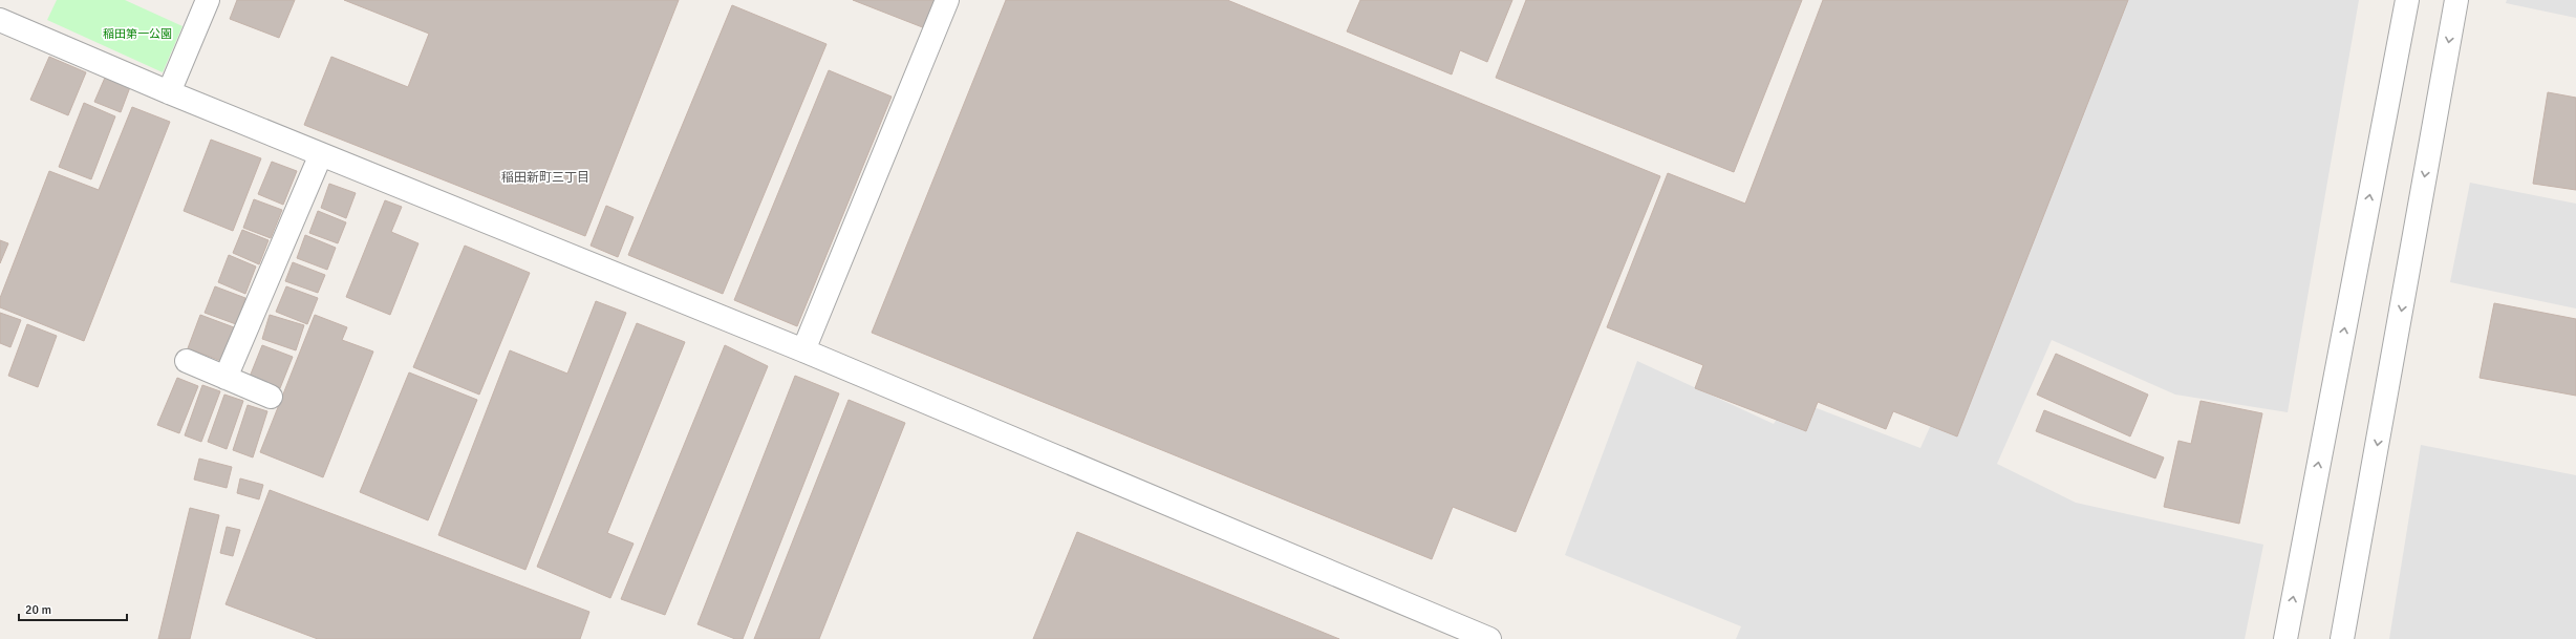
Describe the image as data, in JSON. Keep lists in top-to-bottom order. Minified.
{"districts":["稲田新町三丁目"],"parks":["稲田第一公園"],"scale_bar":"20 m"}
